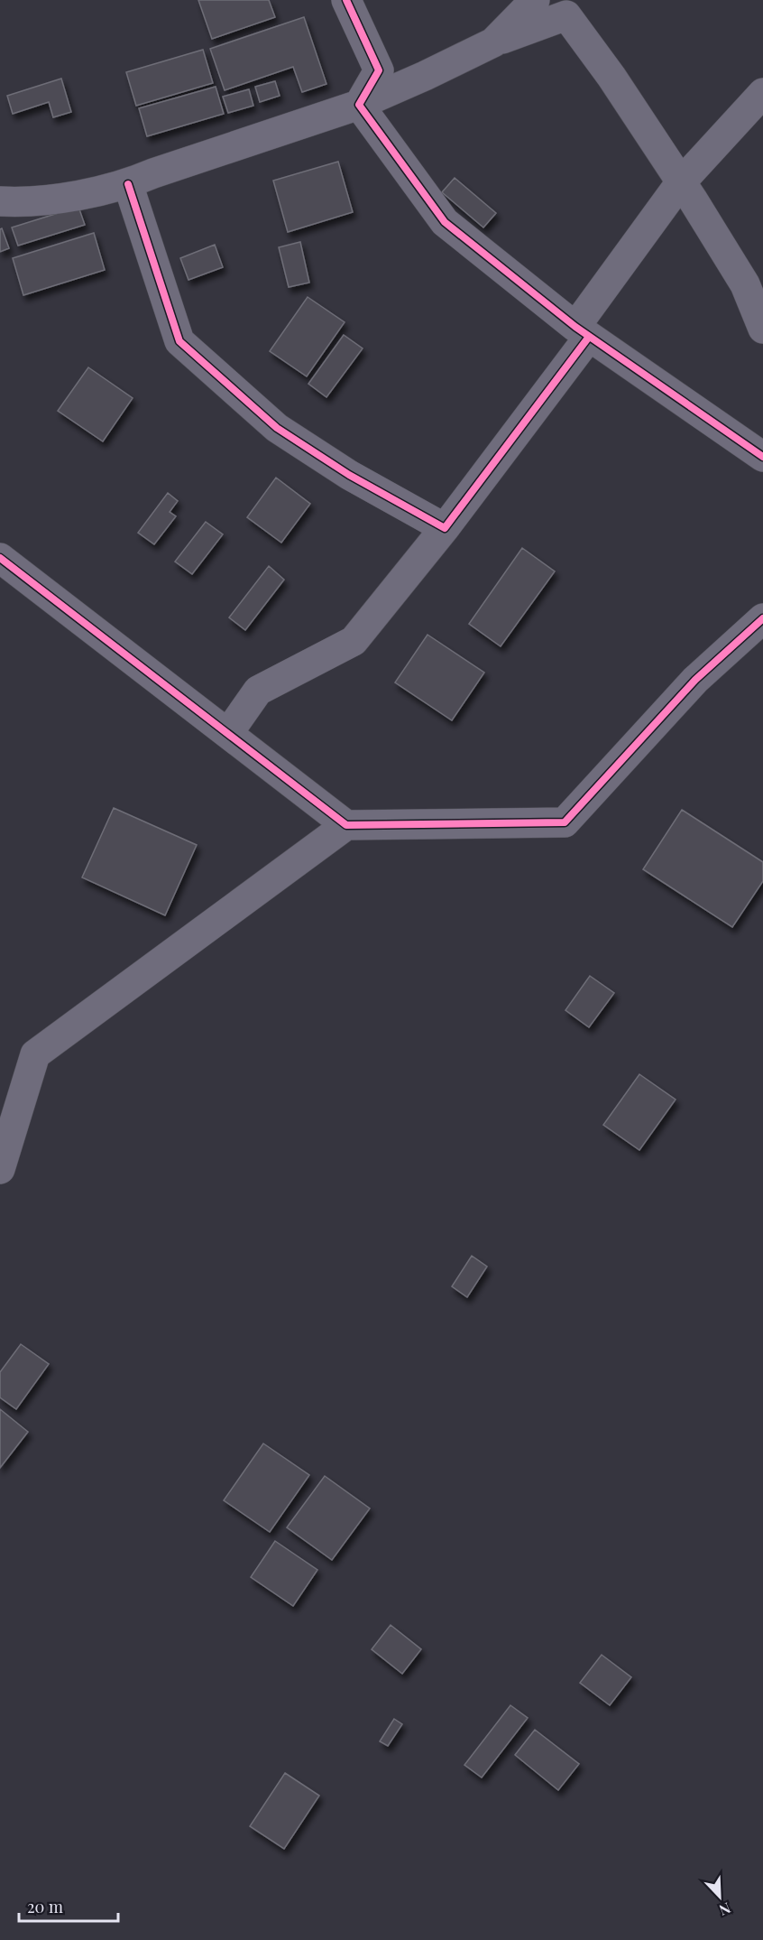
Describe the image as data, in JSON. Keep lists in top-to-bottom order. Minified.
{"scale_bar":"20 m","north":"bottom right"}
